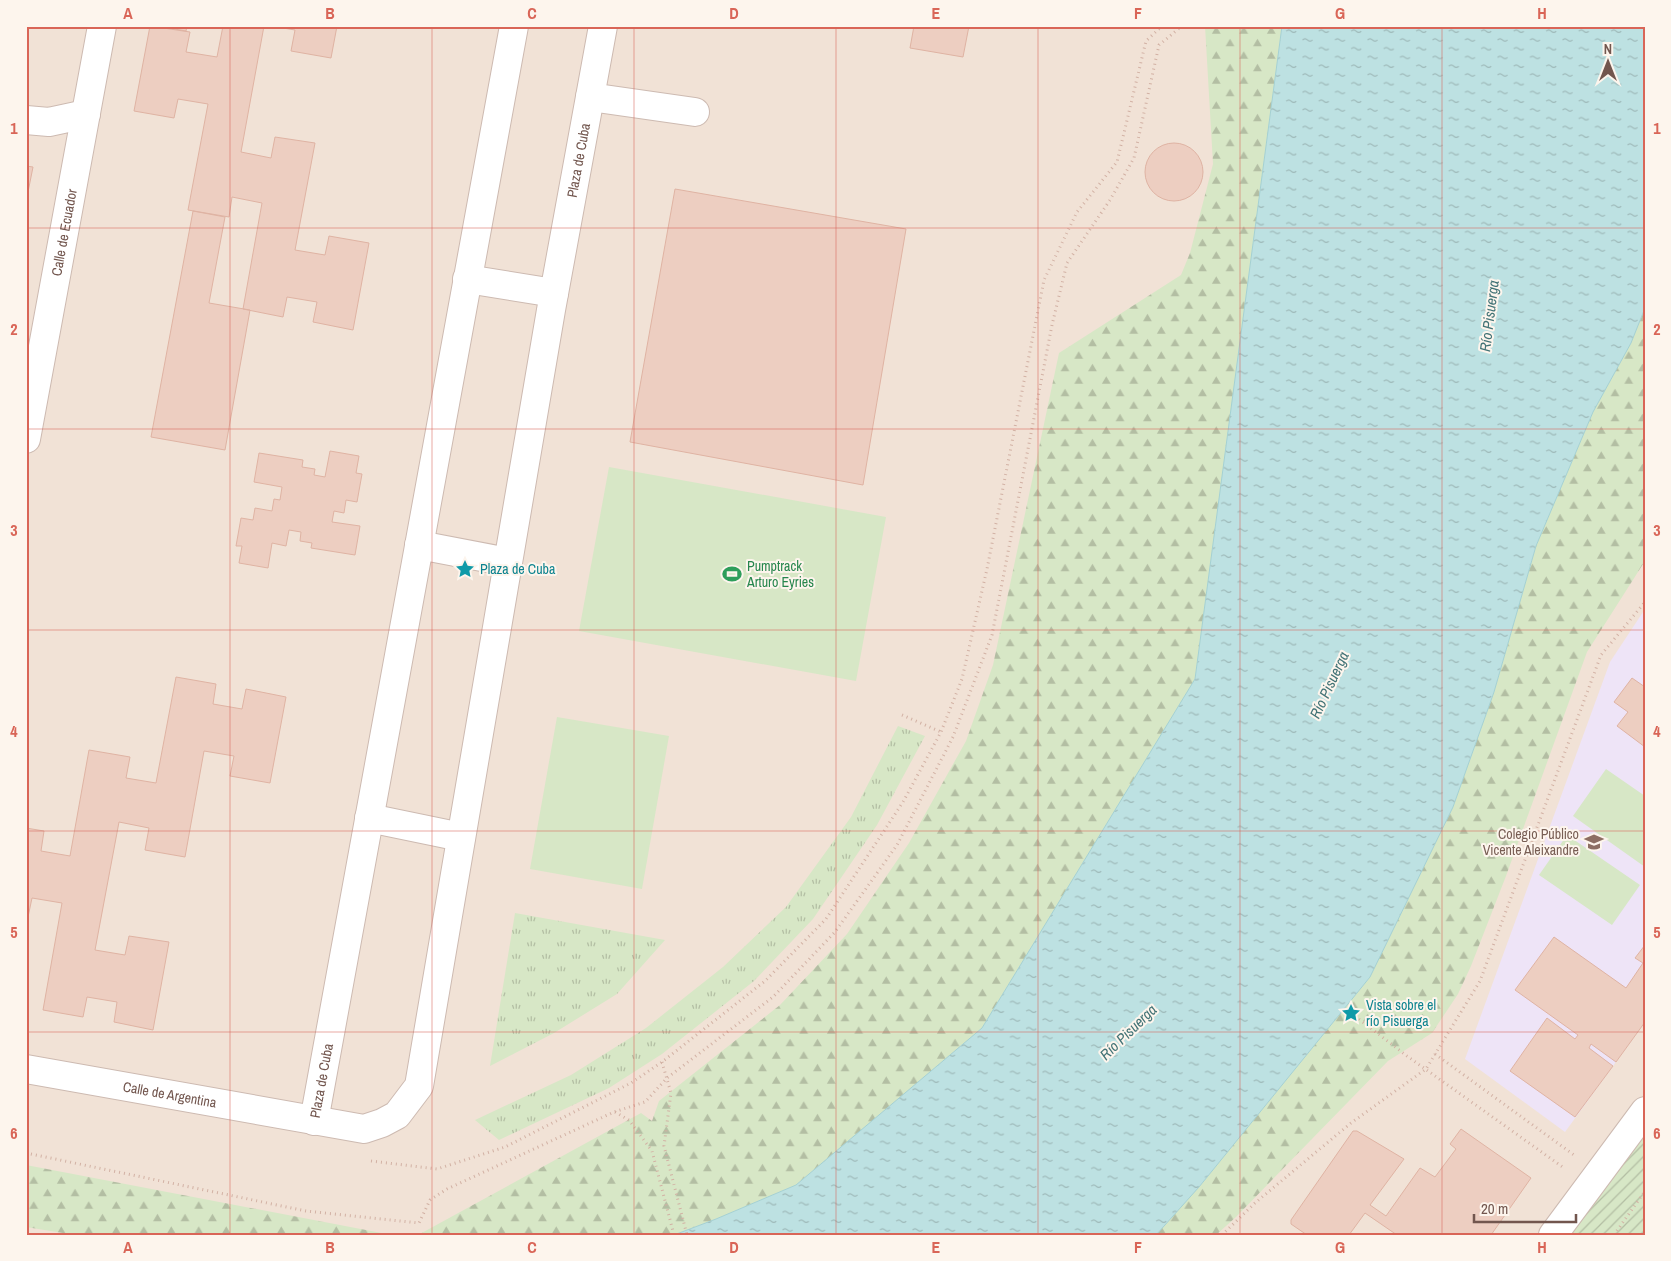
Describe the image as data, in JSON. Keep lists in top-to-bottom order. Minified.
{"streets":{"street":["Plaza de Cuba","Calle de Ecuador","Calle de Argentina"]},"crossings":[["Plaza de Cuba","Calle de Argentina"]],"water":["Río Pisuerga"],"places":{"place":["Plaza de Cuba","Vista sobre el río Pisuerga"],"sports":["Pumptrack Arturo Eyries"],"school or university":["Colegio Público Vicente Aleixandre"]},"scale_bar":"20 m","north":"top","grid":{"columns":["A","B","C","D","E","F","G","H"],"rows":["1","2","3","4","5","6"]}}
